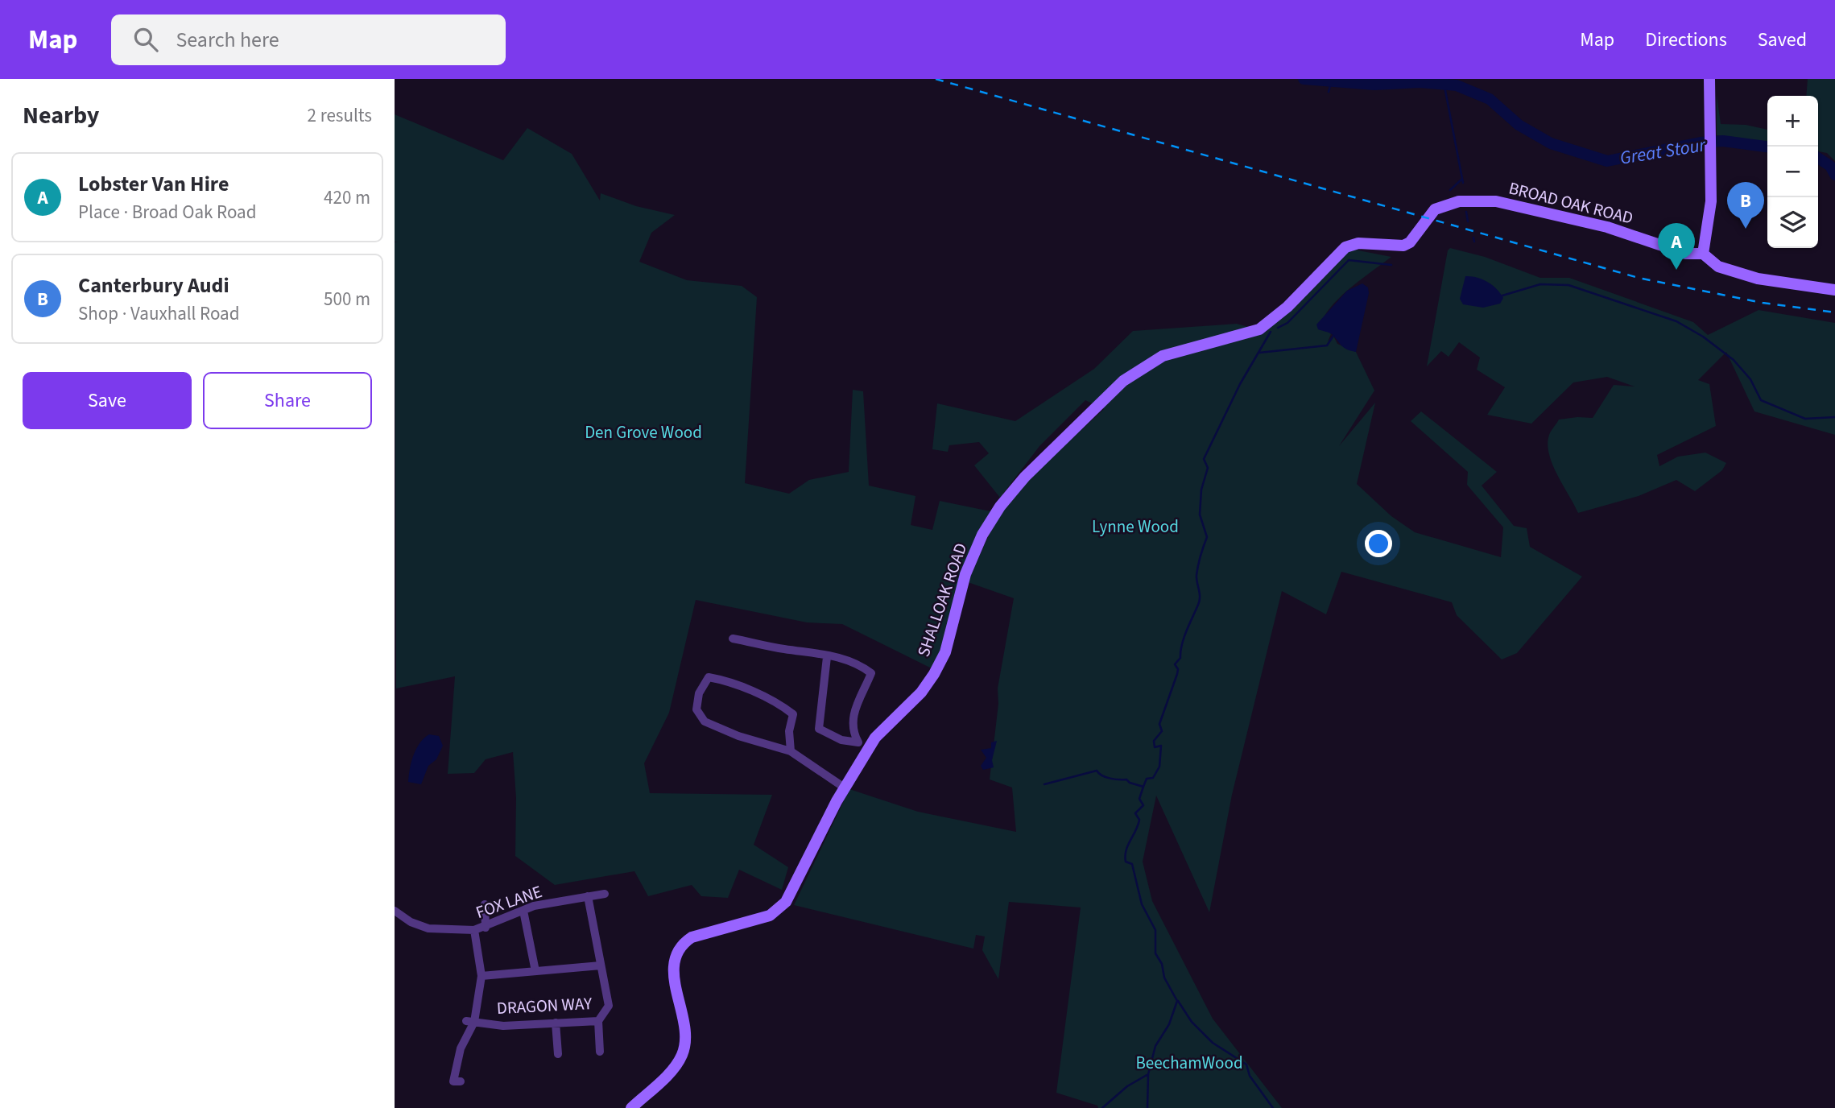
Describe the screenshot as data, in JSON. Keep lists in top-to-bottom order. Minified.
{"streets":{"street":["BROAD OAK ROAD","SHALLOAK ROAD","FOX LANE","DRAGON WAY"]},"crossings":[["BROAD OAK ROAD","SHALLOAK ROAD"],["FOX LANE","DRAGON WAY"]],"water":["Great Stour"],"parks":["Den Grove Wood","Lynne Wood","BeechamWood"],"page":{"header":"Map","search":"Search here","nav":["Map","Directions","Saved"],"heading":["Nearby","2 results"],"map_buttons":["+","−"],"list":[{"mark":"A","name":"Lobster Van Hire","note":"Place · Broad Oak Road","value":"420 m"},{"mark":"B","name":"Canterbury Audi","note":"Shop · Vauxhall Road","value":"500 m"}],"pins":["B","A"],"buttons":["Save","Share"]}}
